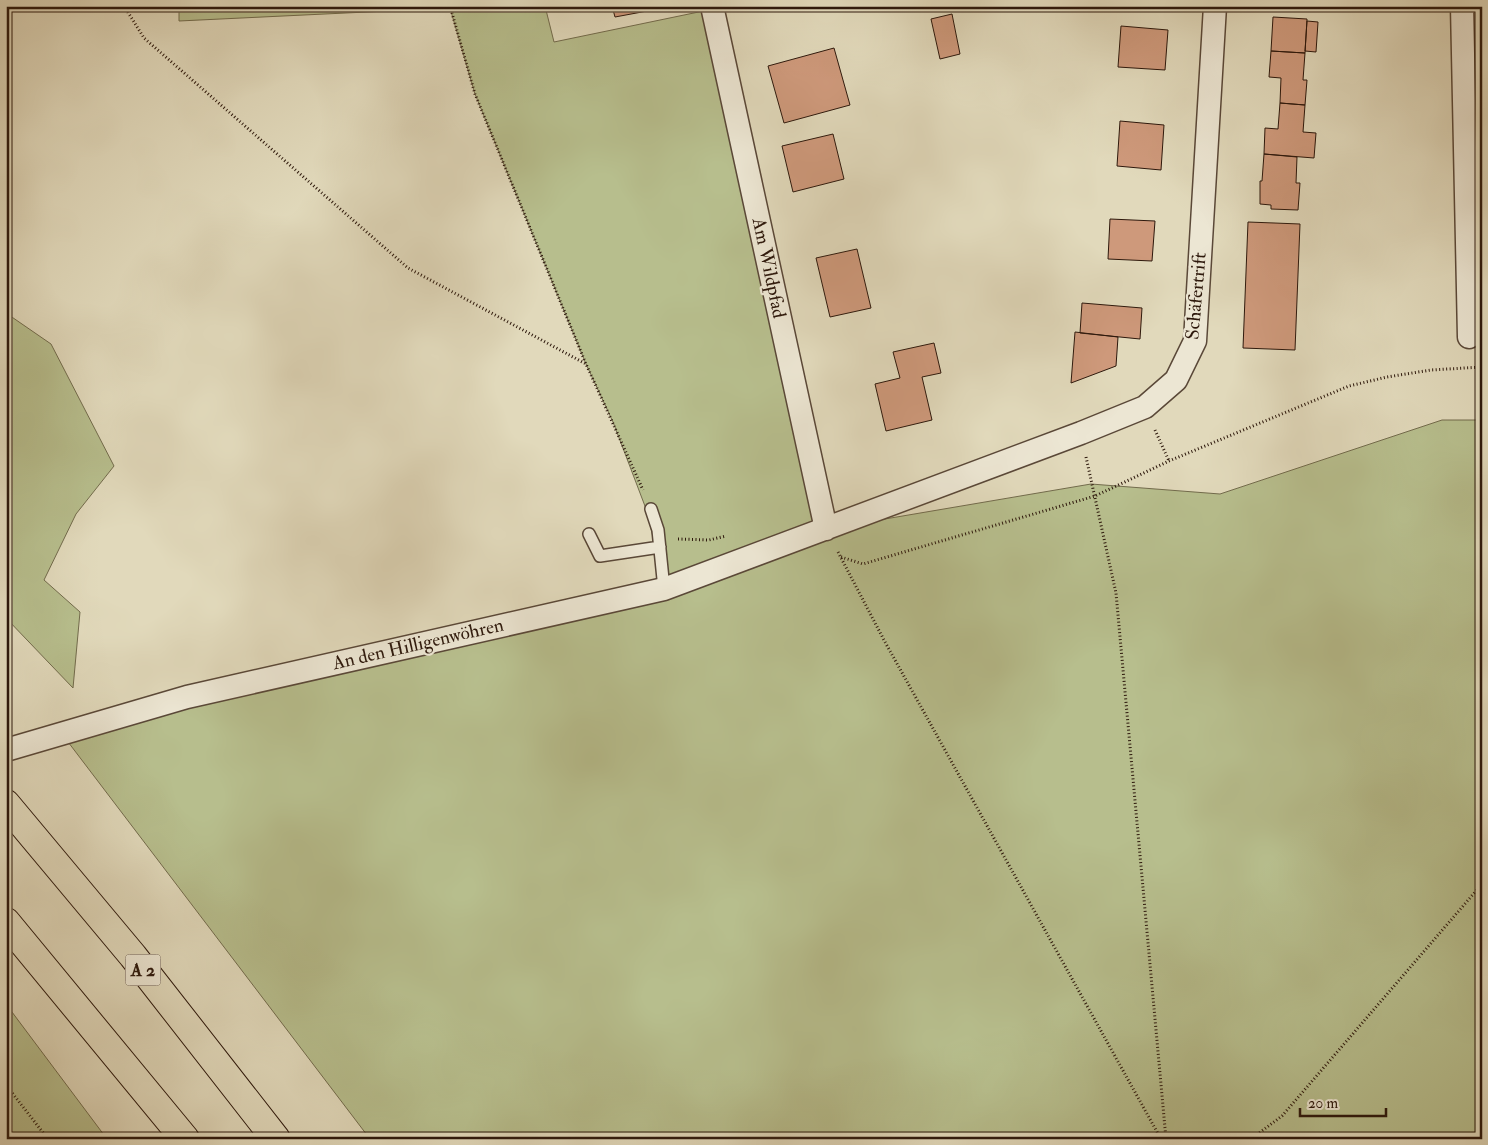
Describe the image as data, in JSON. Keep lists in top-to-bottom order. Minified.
{"streets":{"highway":["A 2"],"street":["Am Wildpfad","Schäfertrift","An den Hilligenwöhren"]},"crossings":[["Am Wildpfad","Schäfertrift"],["Am Wildpfad","An den Hilligenwöhren"],["Schäfertrift","An den Hilligenwöhren"]],"scale_bar":"20 m"}
